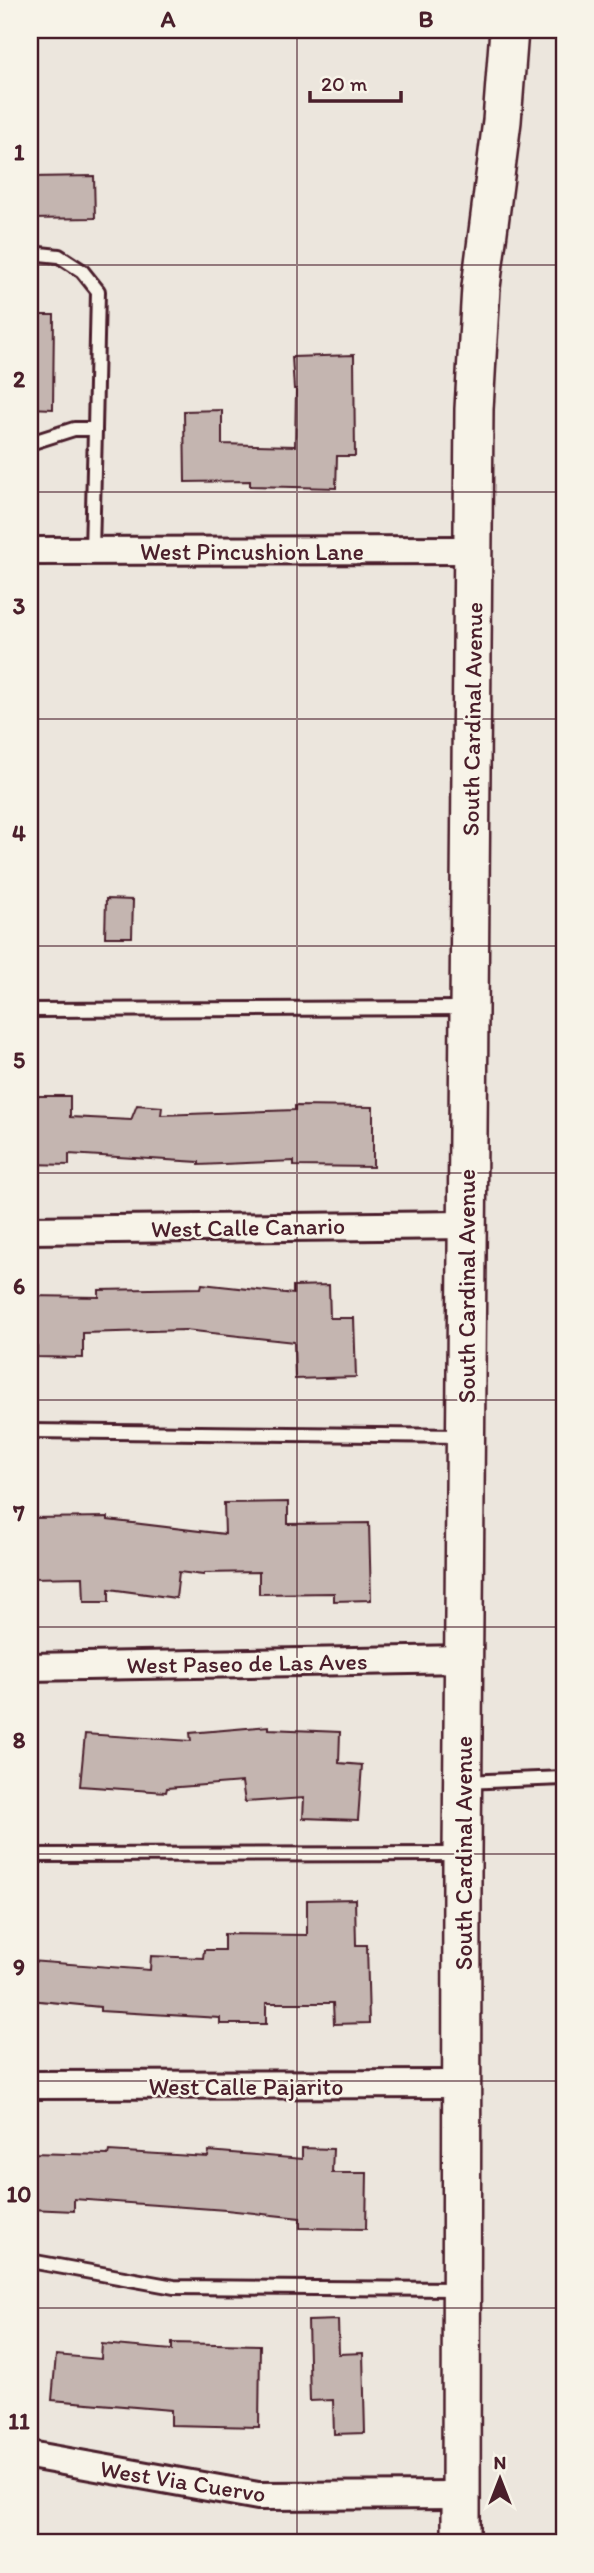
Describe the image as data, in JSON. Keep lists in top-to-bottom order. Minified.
{"streets":{"main road":["South Cardinal Avenue"],"street":["West Pincushion Lane","West Calle Canario","West Paseo de Las Aves","West Calle Pajarito","West Via Cuervo"]},"crossings":[["West Pincushion Lane","South Cardinal Avenue"],["South Cardinal Avenue","West Calle Canario"],["South Cardinal Avenue","West Paseo de Las Aves"],["South Cardinal Avenue","West Calle Pajarito"],["South Cardinal Avenue","West Via Cuervo"]],"scale_bar":"20 m","north":"top","grid":{"columns":["A","B"],"rows":["1","2","3","4","5","6","7","8","9","10","11"]}}
